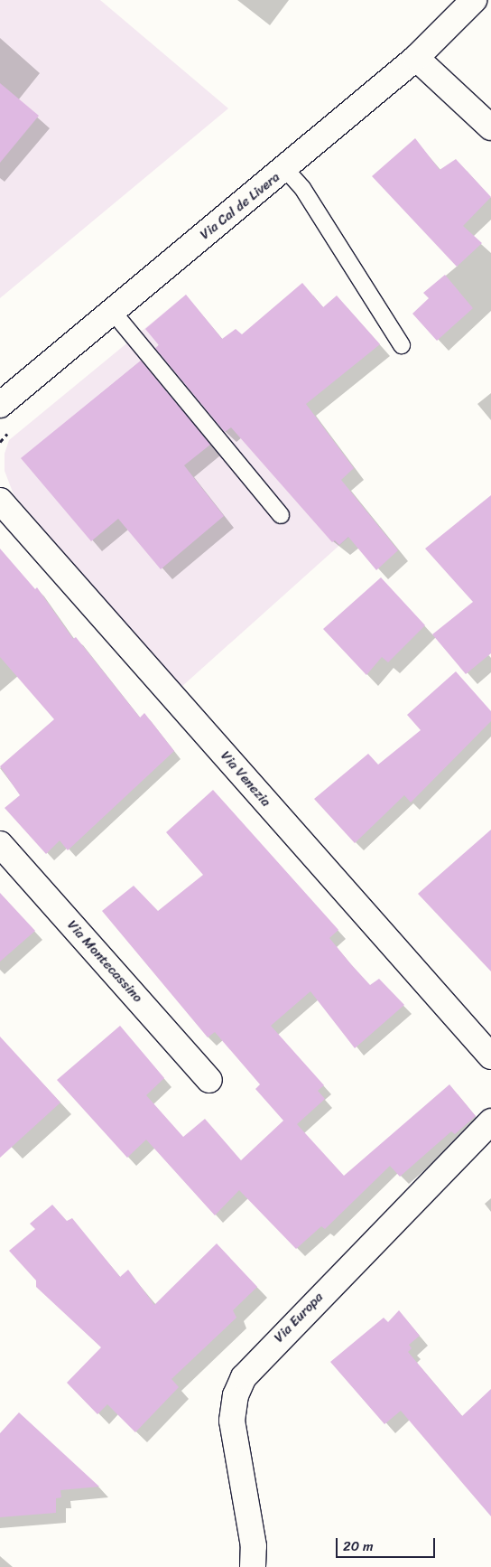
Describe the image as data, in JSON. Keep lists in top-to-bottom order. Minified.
{"streets":{"street":["Via Cal de Livera","Via Venezia","Via Montecassino","Via Europa"]},"scale_bar":"20 m"}
